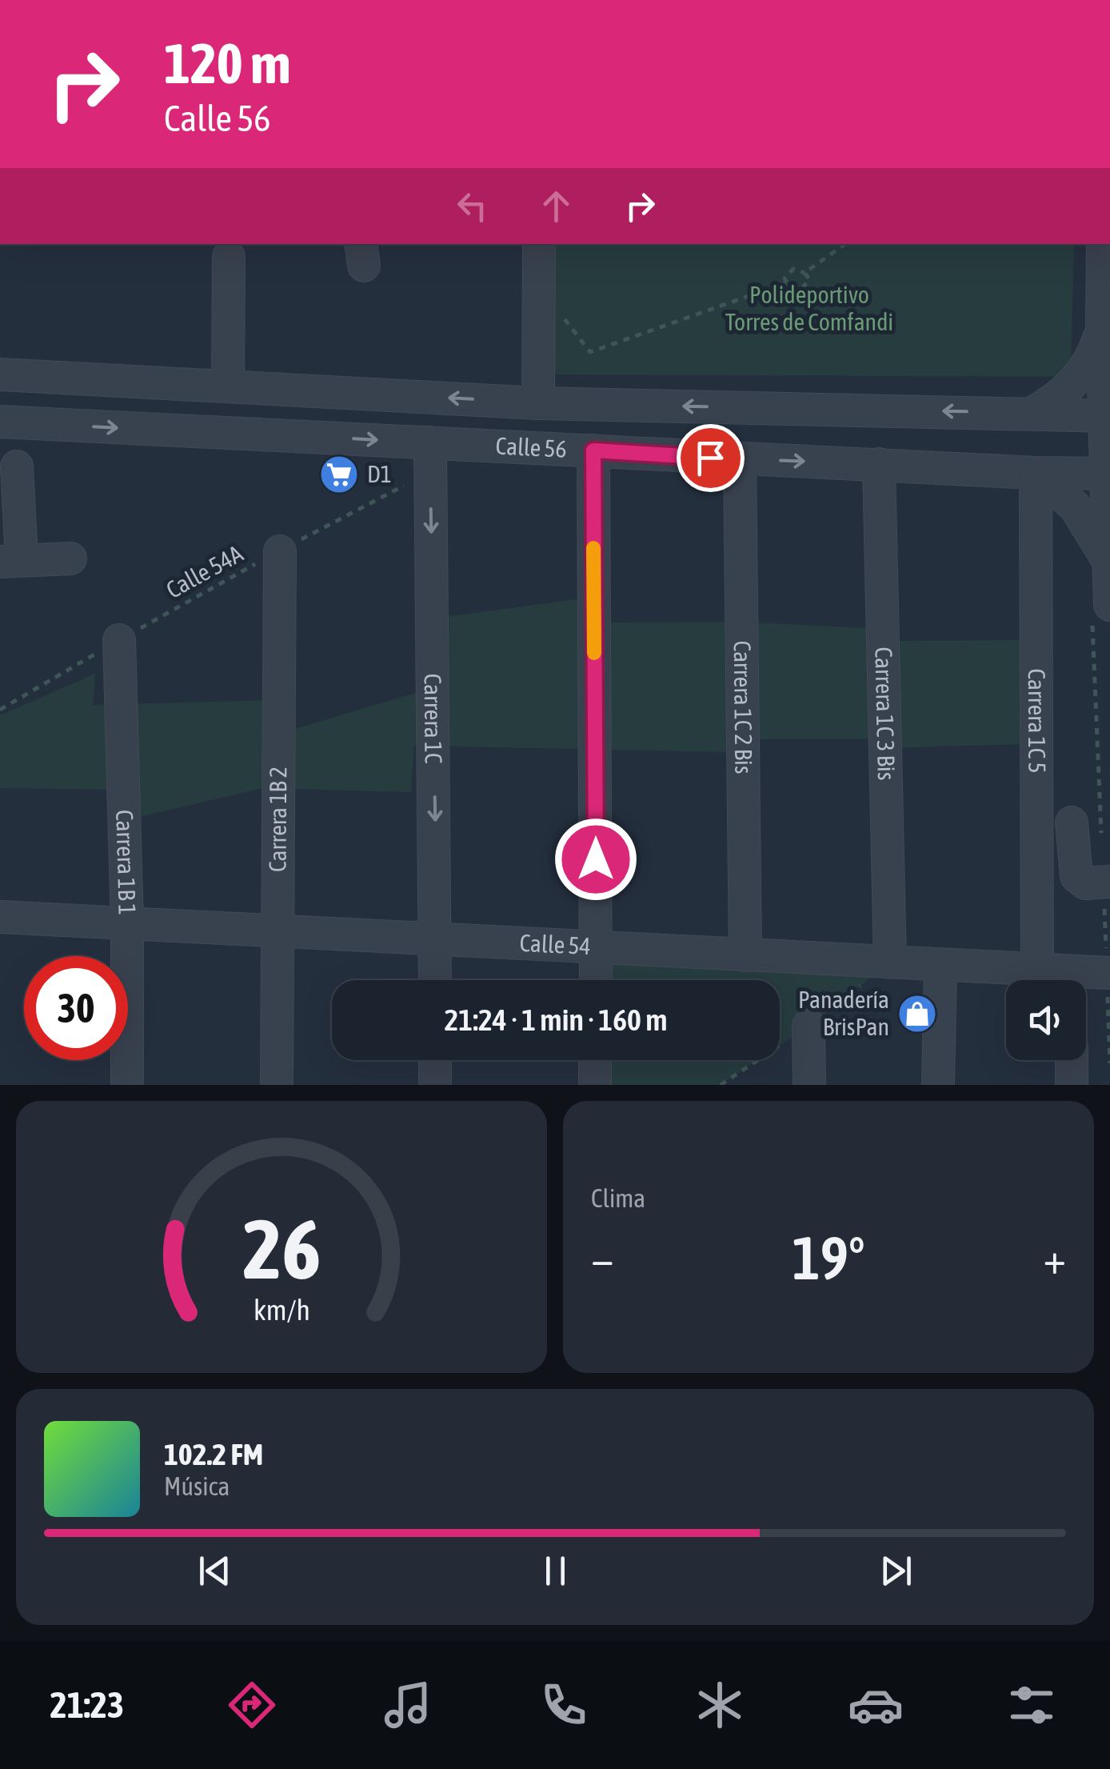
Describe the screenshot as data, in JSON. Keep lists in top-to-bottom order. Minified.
{"streets":{"street":["Calle 56","Carrera 1C 2 Bis","Carrera 1C 3 Bis","Carrera 1C","Carrera 1C 5","Carrera 1B 2","Carrera 1B 1","Calle 54"],"path":["Calle 54A"]},"crossings":[["Calle 56","Calle 54A"],["Calle 56","Carrera 1C 2 Bis"],["Calle 56","Carrera 1C 3 Bis"],["Calle 56","Carrera 1C"],["Calle 56","Carrera 1C 5"],["Calle 54A","Carrera 1C"],["Calle 54A","Carrera 1B 2"],["Calle 54A","Carrera 1B 1"],["Carrera 1C 2 Bis","Calle 54"],["Carrera 1C 3 Bis","Calle 54"],["Carrera 1C","Calle 54"],["Carrera 1C 5","Calle 54"],["Carrera 1B 2","Calle 54"],["Carrera 1B 1","Calle 54"]],"parks":["Polideportivo Torres de Comfandi"],"places":{"supermarket":["D1"],"shop":["Panadería BrisPan"]},"page":{"turn":["120 m","Calle 56"],"limit":"30","trip":"21:24 · 1 min · 160 m","tile":"Clima","heat":["−","19°","+"],"song":["102.2 FM","Música"],"tabs":"21:23","gauge":["26","km/h"]}}
